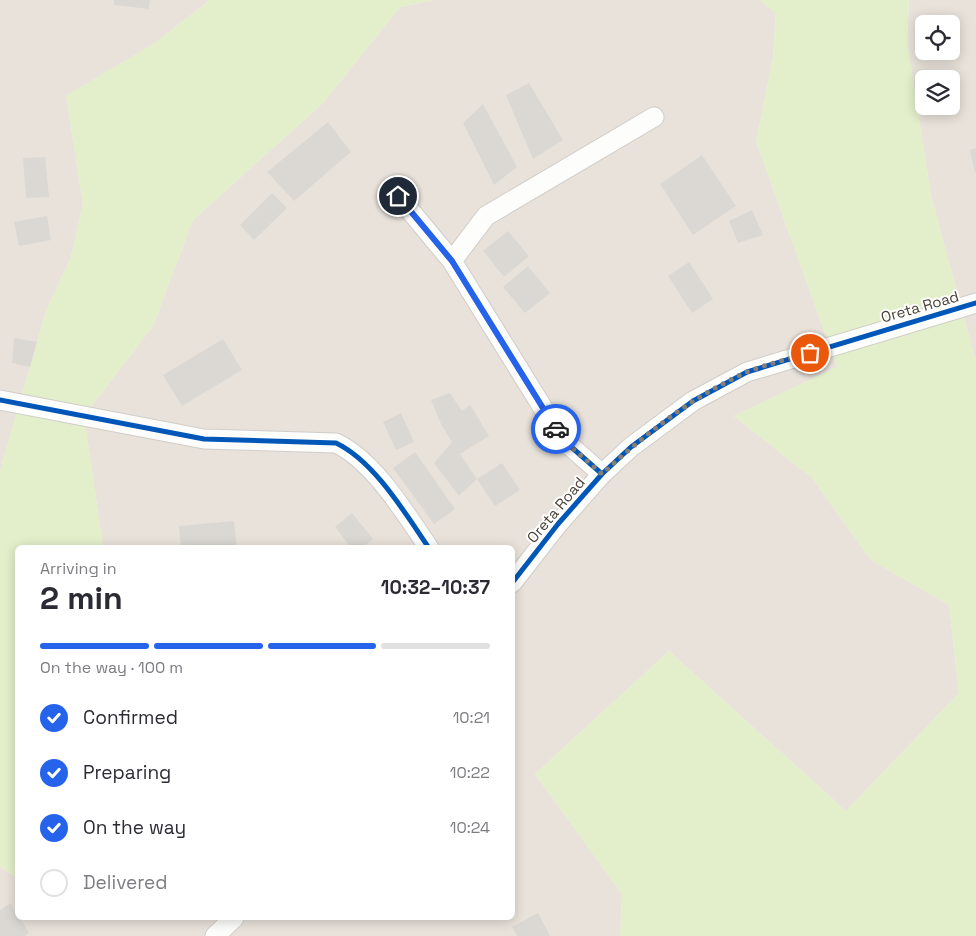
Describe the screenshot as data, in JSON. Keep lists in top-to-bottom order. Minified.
{"streets":{"street":["Oreta Road"]},"page":{"heading":["2 min","Arriving in","10:32–10:37"],"bar":"On the way · 100 m","list":[["Confirmed","10:21"],["Preparing","10:22"],["On the way","10:24"],"Delivered"]}}
